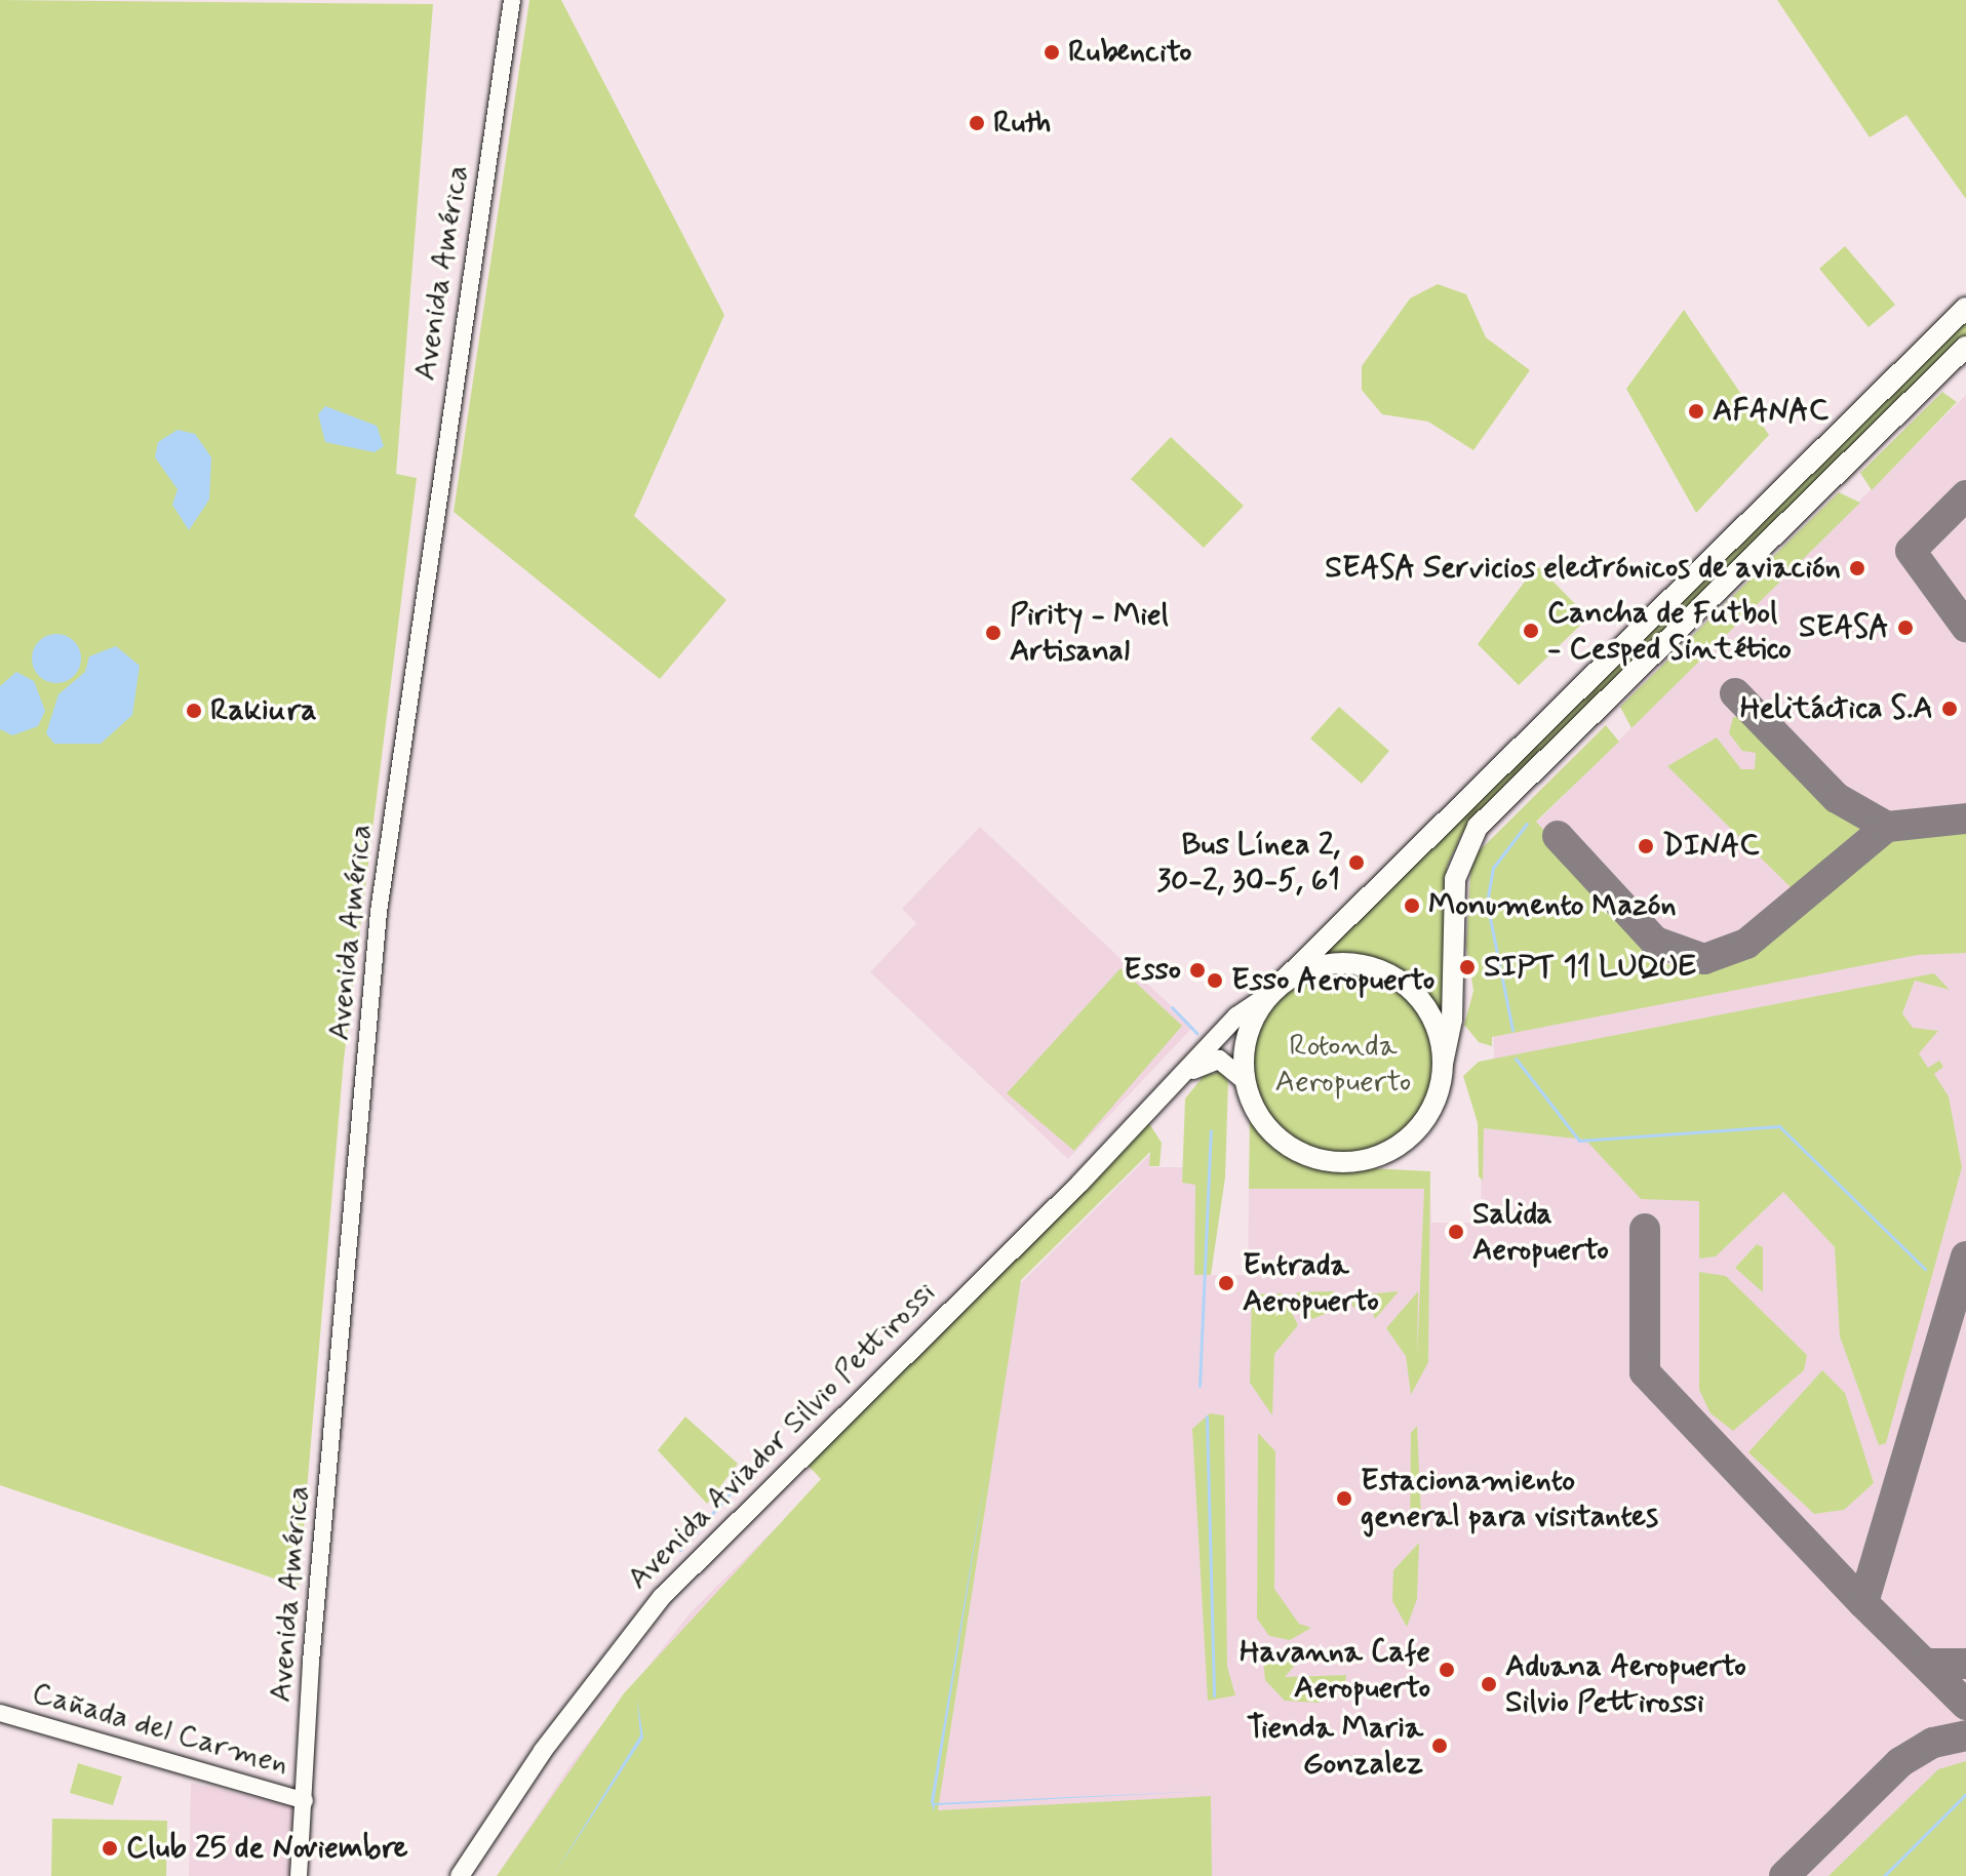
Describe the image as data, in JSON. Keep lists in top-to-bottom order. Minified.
{"streets":{"highway":["Avenida Aviador Silvio Pettirossi"],"main road":["Avenida América","Cañada del Carmen"]},"crossings":[["Avenida América","Cañada del Carmen"]],"parks":["Rotonda Aeropuerto"],"places":["Rubencito","Ruth","AFANAC","SEASA Servicios electrónicos de aviación","SEASA","Cancha de Futbol - Cesped Sintético","Pirity - Miel Artisanal","Helitáctica S.A","Rakiura","DINAC","Bus Línea 2, 30-2, 30-5, 61","Monumento Mazón","SIPT 11 LUQUE","Esso","Esso Aeropuerto","Salida Aeropuerto","Entrada Aeropuerto","Estacionamiento general para visitantes","Havanna Cafe Aeropuerto","Aduana Aeropuerto Silvio Pettirossi","Tienda Maria Gonzalez","Club 25 de Noviembre"]}
